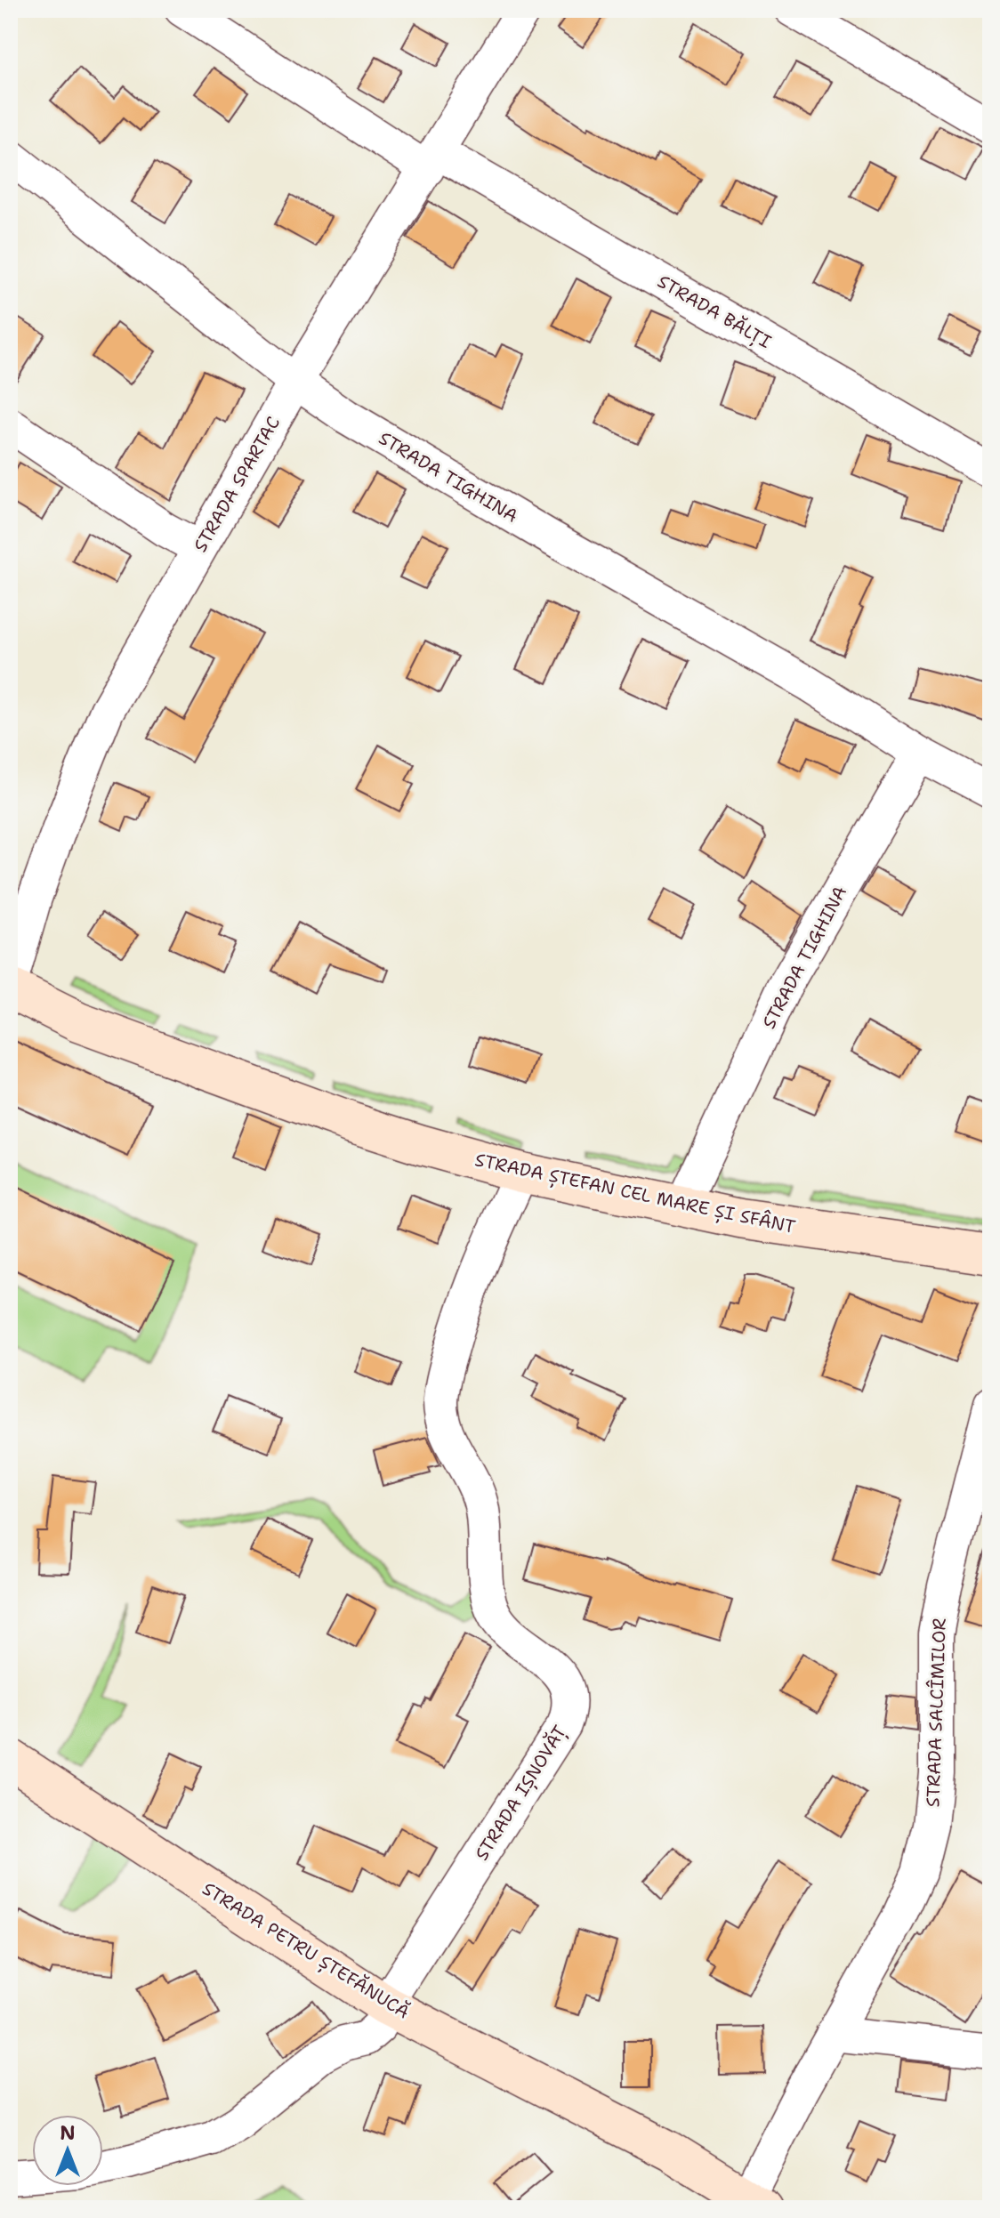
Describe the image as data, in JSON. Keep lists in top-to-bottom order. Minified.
{"streets":{"main road":["STRADA ȘTEFAN CEL MARE ȘI SFÂNT","STRADA PETRU ȘTEFĂNUCĂ"],"street":["STRADA BĂLȚI","STRADA TIGHINA","STRADA SPARTAC","STRADA SALCÎMILOR","STRADA IȘNOVĂȚ"]},"crossings":[["STRADA BĂLȚI","STRADA SPARTAC"],["STRADA TIGHINA","STRADA SPARTAC"],["STRADA TIGHINA","STRADA ȘTEFAN CEL MARE ȘI SFÂNT"],["STRADA SPARTAC","STRADA ȘTEFAN CEL MARE ȘI SFÂNT"],["STRADA ȘTEFAN CEL MARE ȘI SFÂNT","STRADA IȘNOVĂȚ"],["STRADA SALCÎMILOR","STRADA PETRU ȘTEFĂNUCĂ"],["STRADA IȘNOVĂȚ","STRADA PETRU ȘTEFĂNUCĂ"]],"north":"top"}
